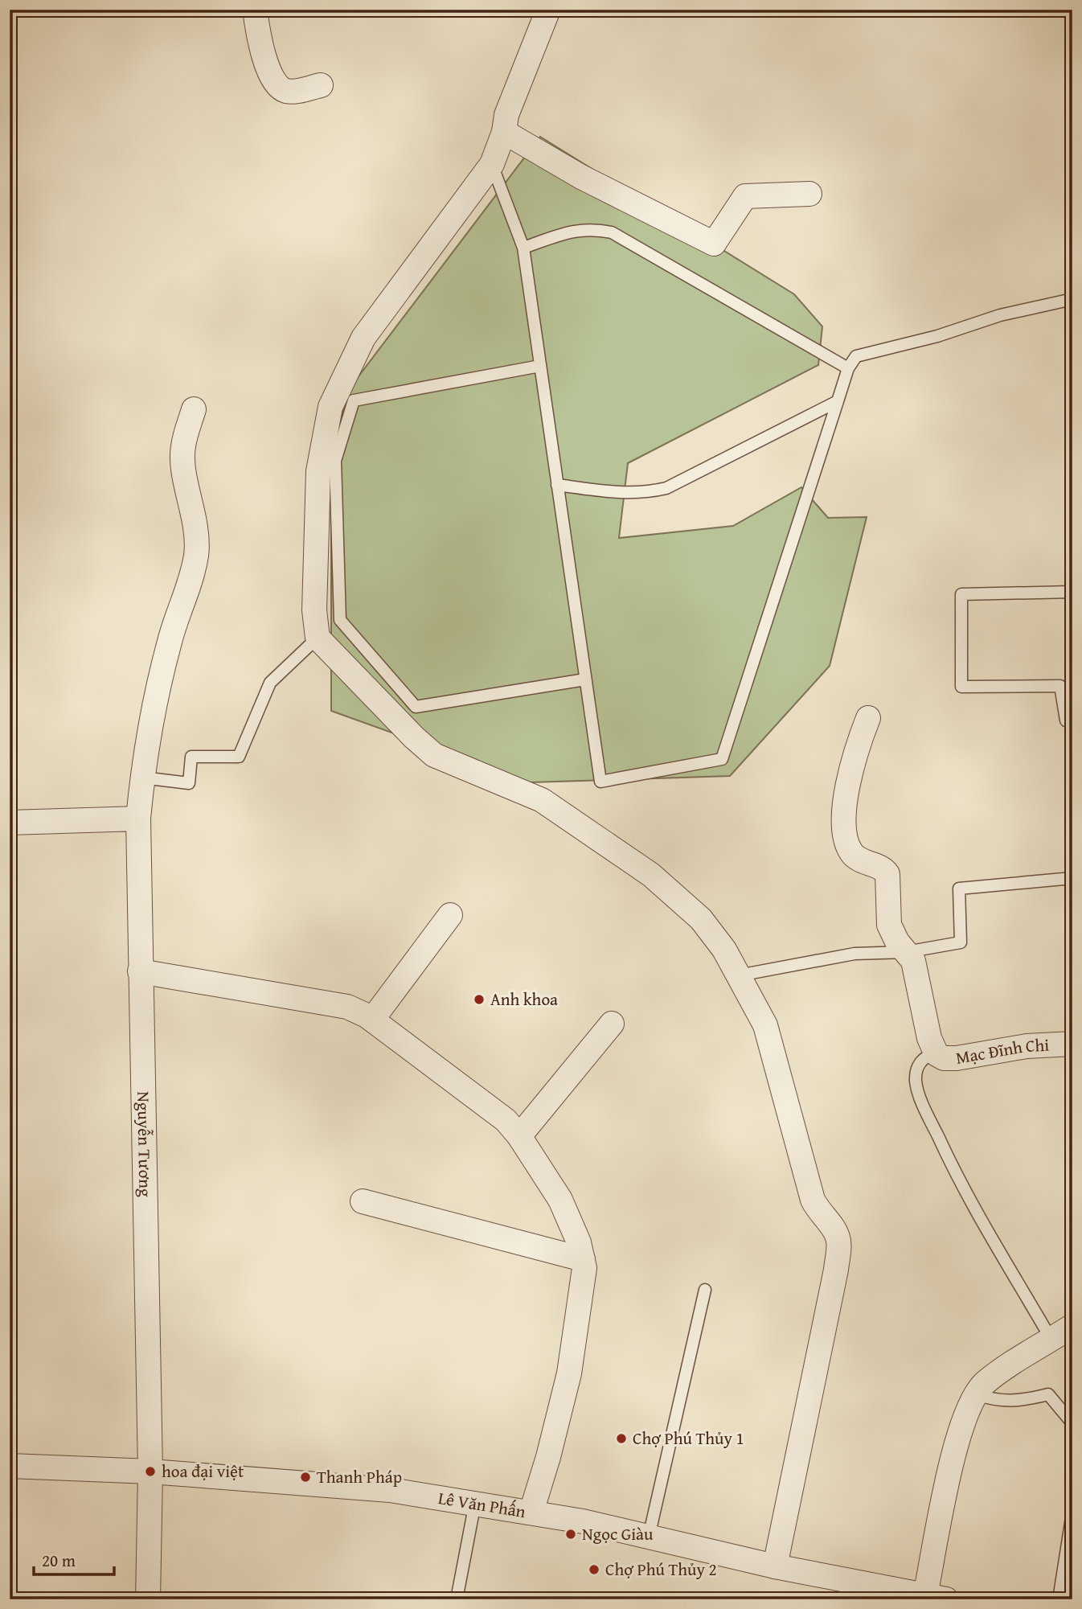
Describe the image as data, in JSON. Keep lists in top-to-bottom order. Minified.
{"streets":{"street":["Mạc Đĩnh Chi","Nguyễn Tương","Lê Văn Phấn"]},"crossings":[["Nguyễn Tương","Lê Văn Phấn"]],"places":["Anh khoa","Chợ Phú Thủy 1","hoa đại việt","Thanh Pháp","Ngọc Giàu","Chợ Phú Thủy 2"],"scale_bar":"20 m"}
